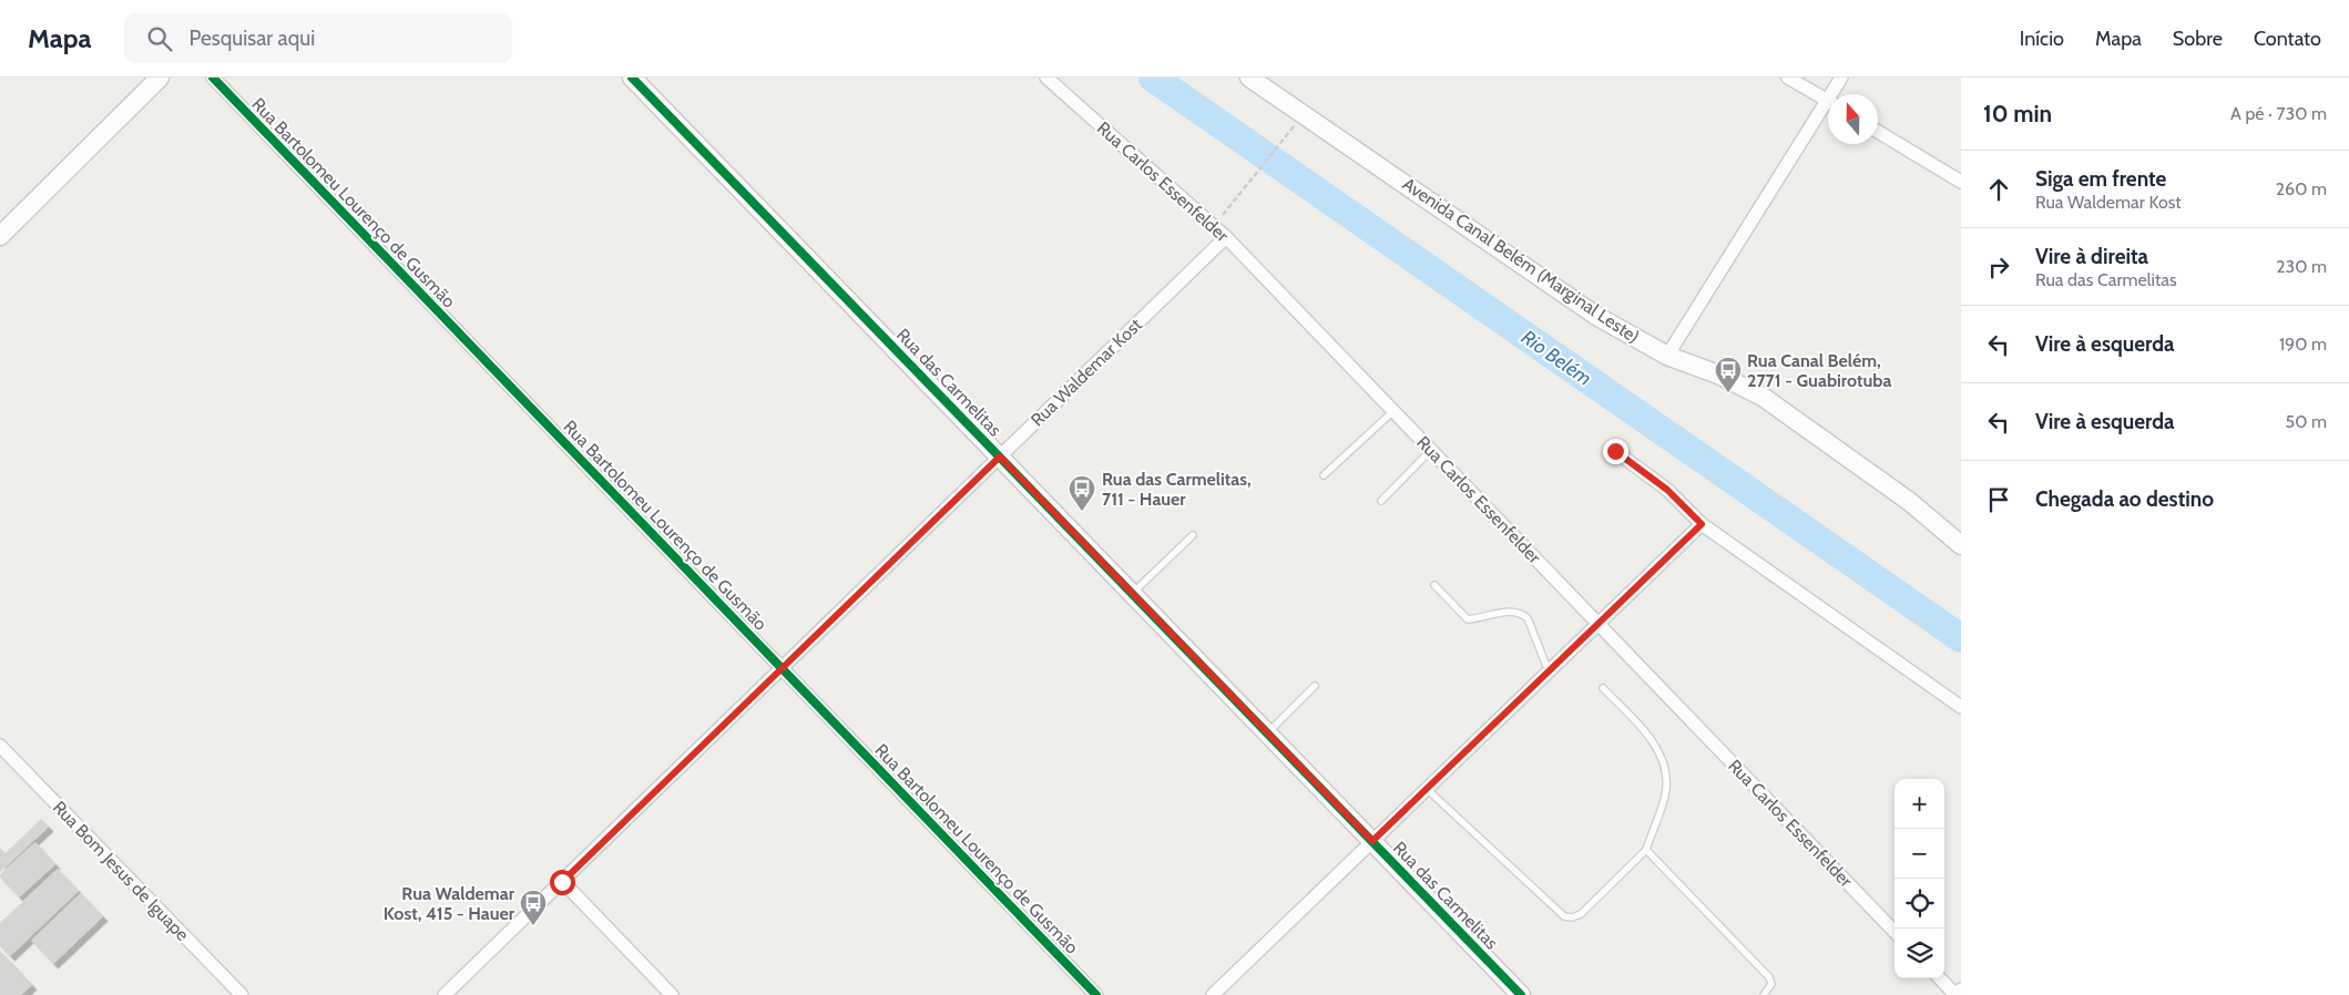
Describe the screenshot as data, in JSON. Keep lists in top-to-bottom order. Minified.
{"streets":{"street":["Rua Carlos Essenfelder","Rua Bartolomeu Lourenço de Gusmão","Avenida Canal Belém (Marginal Leste)","Rua Waldemar Kost","Rua das Carmelitas","Rua Bom Jesus de Iguape"]},"crossings":[["Rua Carlos Essenfelder","Rua Waldemar Kost"],["Rua Bartolomeu Lourenço de Gusmão","Rua Waldemar Kost"],["Rua Waldemar Kost","Rua das Carmelitas"]],"water":["Rio Belém"],"places":{"bus stop":["Rua Canal Belém, 2771 - Guabirotuba","Rua das Carmelitas, 711 - Hauer","Rua Waldemar Kost, 415 - Hauer"]},"north":"top","page":{"header":"Mapa","search":"Pesquisar aqui","nav":["Início","Mapa","Sobre","Contato"],"heading":["10 min","A pé · 730 m"],"list":[["Siga em frente","Rua Waldemar Kost","260 m"],["Vire à direita","Rua das Carmelitas","230 m"],["Vire à esquerda","190 m"],["Vire à esquerda","50 m"],"Chegada ao destino"],"map_buttons":["+","−"]}}
